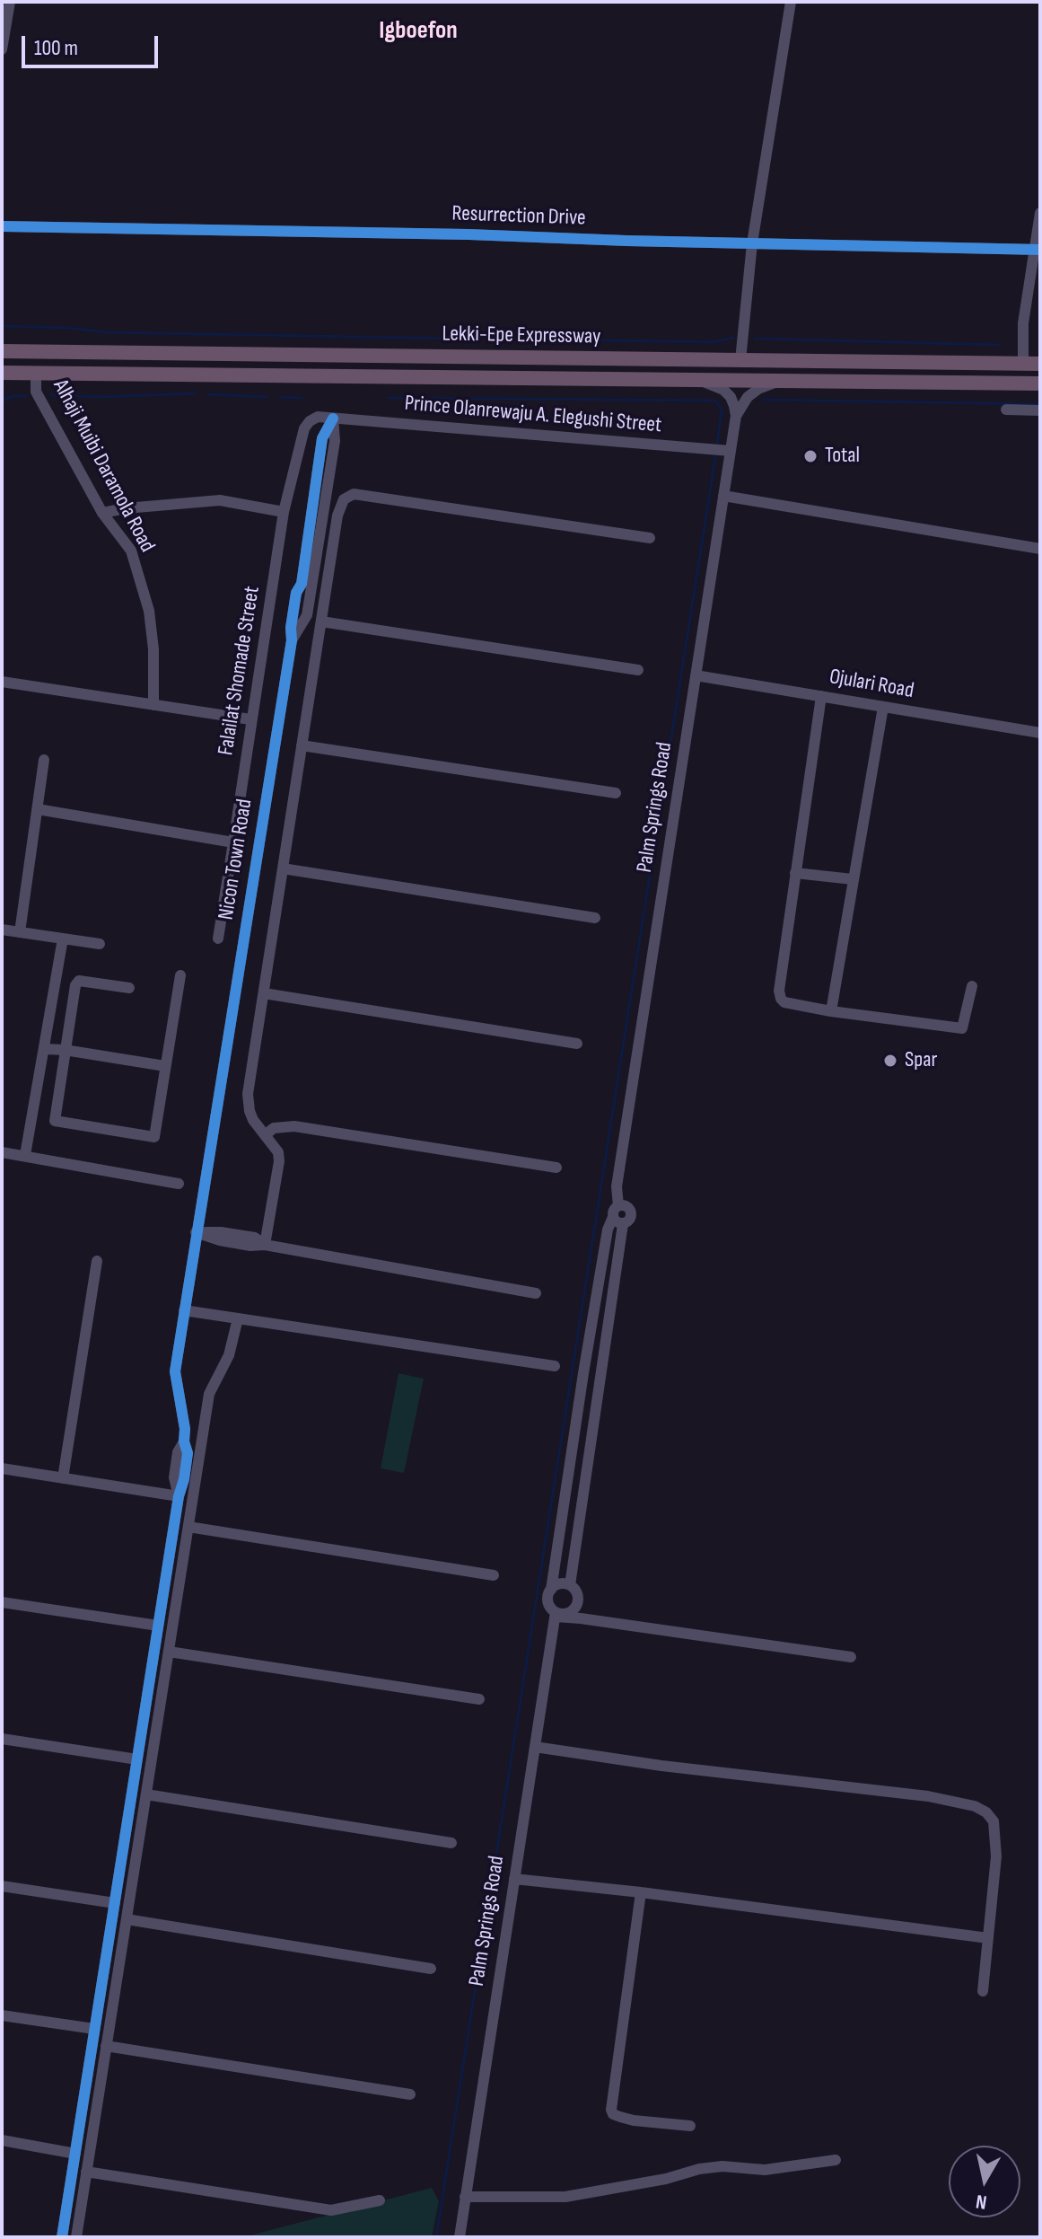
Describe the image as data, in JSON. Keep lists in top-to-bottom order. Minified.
{"streets":{"highway":["Lekki-Epe Expressway"],"street":["Resurrection Drive","Prince Olanrewaju A. Elegushi Street","Alhaji Muibi Daramola Road","Falailat Shomade Street","Ojulari Road","Palm Springs Road","Nicon Town Road"]},"crossings":[["Lekki-Epe Expressway","Alhaji Muibi Daramola Road"],["Prince Olanrewaju A. Elegushi Street","Falailat Shomade Street"],["Prince Olanrewaju A. Elegushi Street","Palm Springs Road"],["Prince Olanrewaju A. Elegushi Street","Nicon Town Road"],["Falailat Shomade Street","Nicon Town Road"],["Ojulari Road","Palm Springs Road"]],"districts":["Igboefon"],"places":["Total","Spar"],"scale_bar":"100 m","north":"bottom"}
